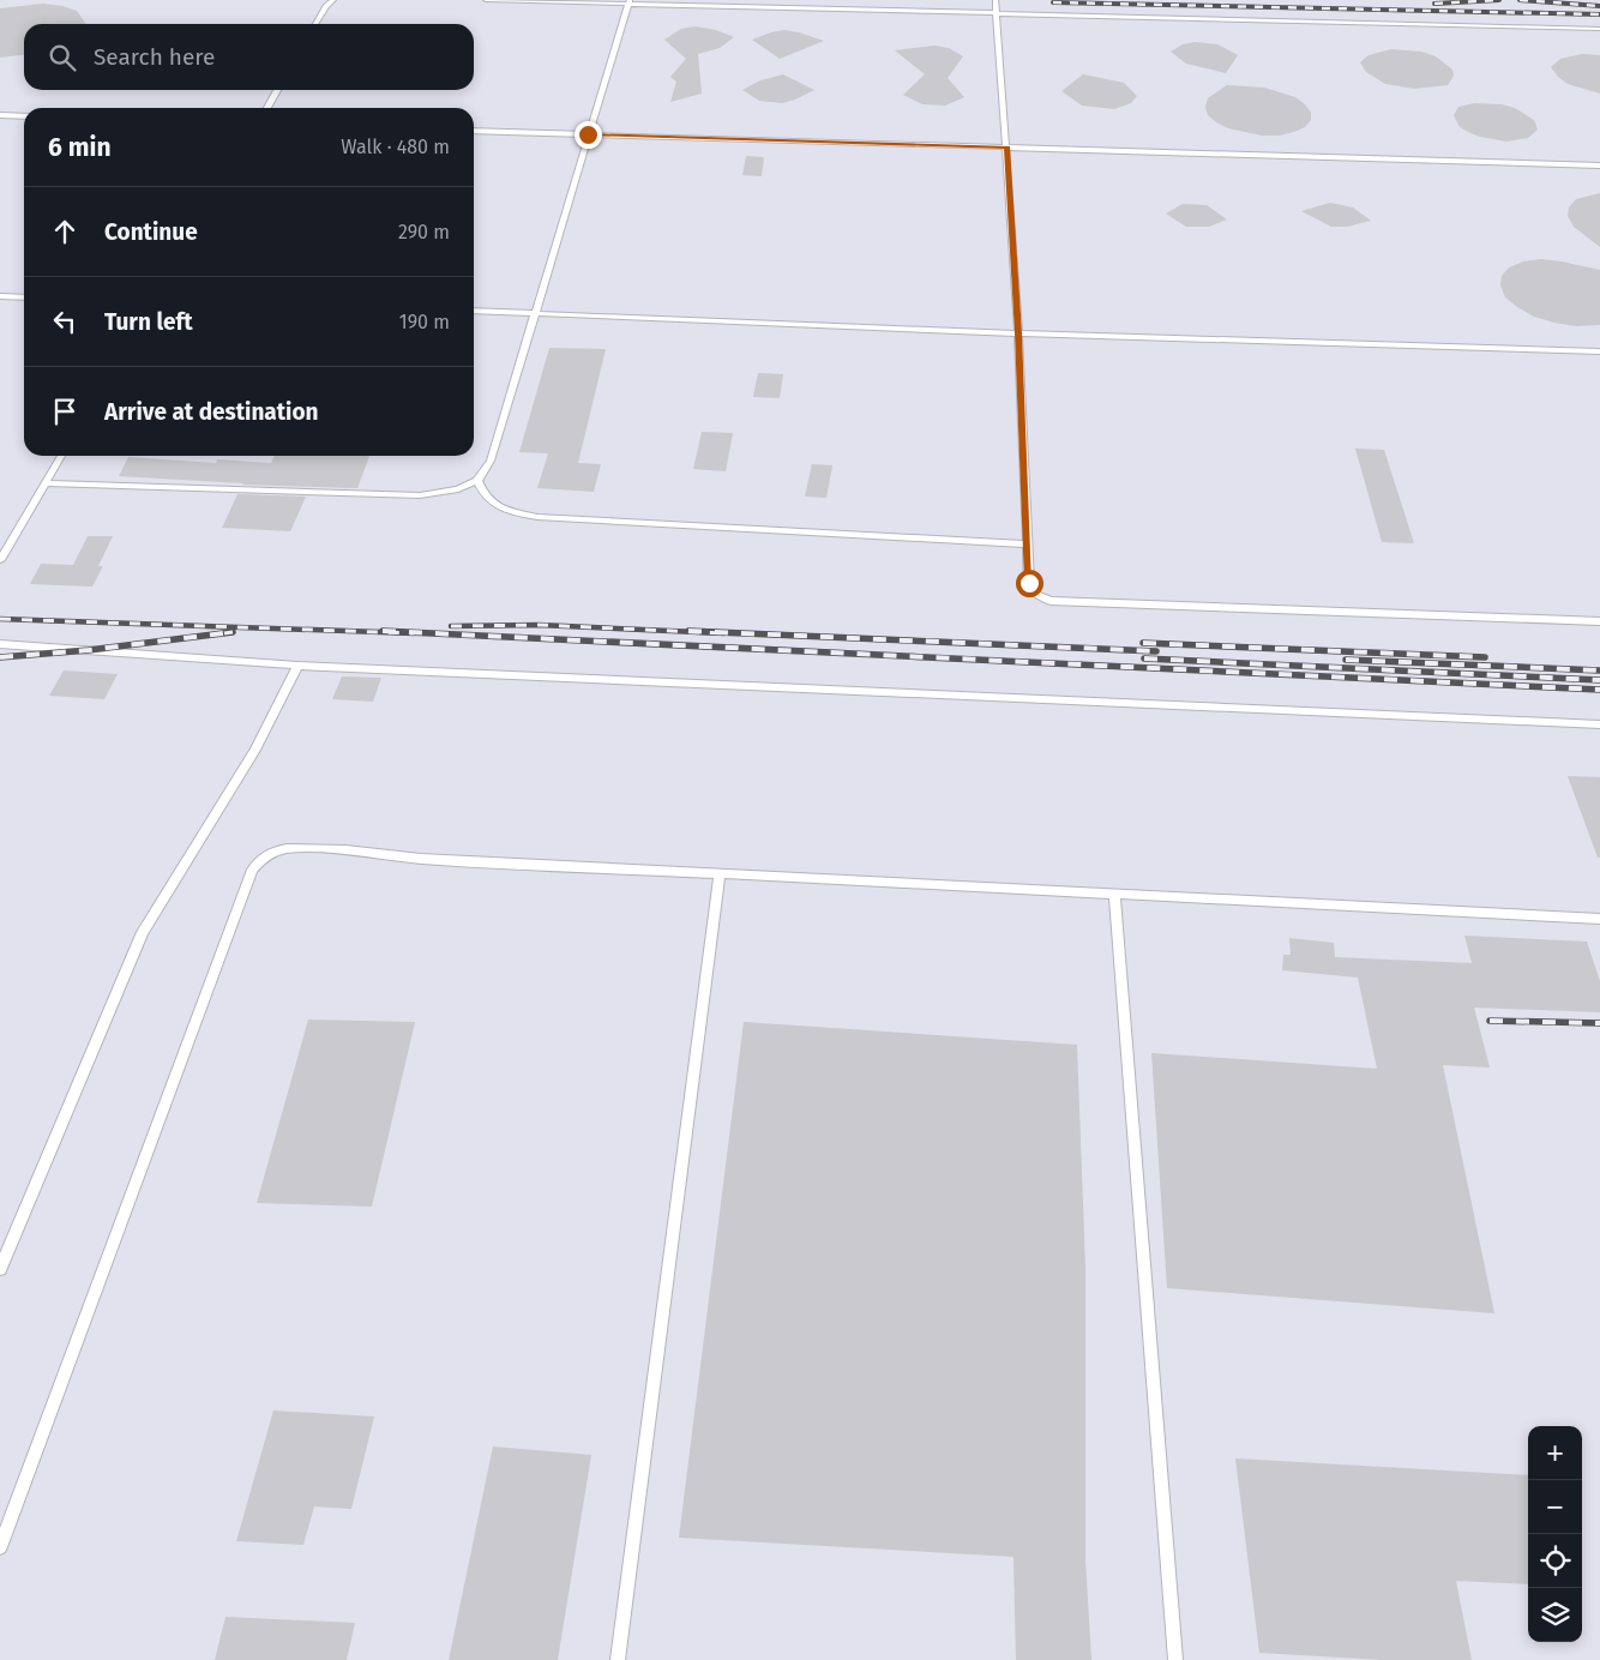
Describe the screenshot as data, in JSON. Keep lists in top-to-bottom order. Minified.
{"page":{"search":"Search here","heading":["6 min","Walk · 480 m"],"list":[["Continue","290 m"],["Turn left","190 m"],"Arrive at destination"],"map_buttons":["+","−"]}}
